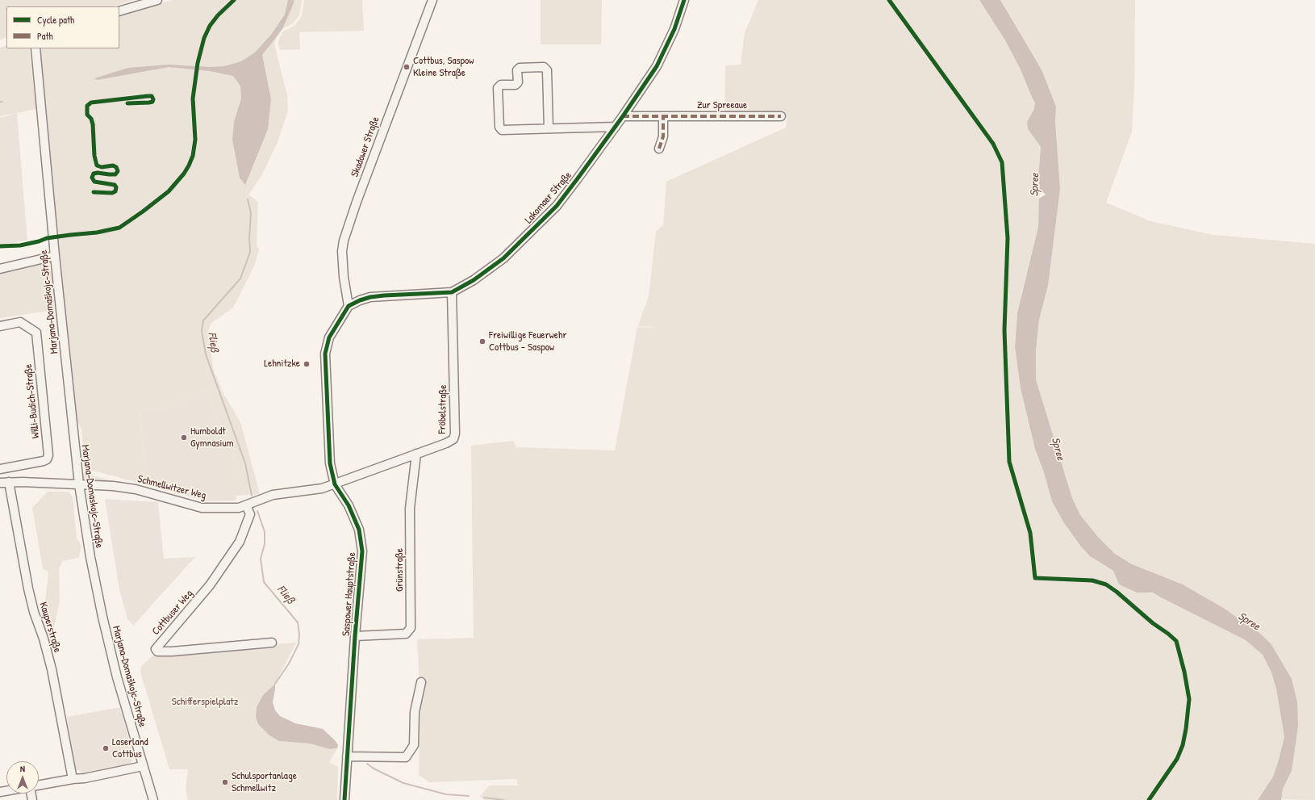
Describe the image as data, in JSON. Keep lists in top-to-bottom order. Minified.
{"streets":{"street":["Zur Spreeaue","Skadower Straße","Lakomaer Straße","Marjana-Domaškojc-Straße","Willi-Budich-Straße","Fröbelstraße","Schmellwitzer Weg","Marjana-Domaskojc-Straße","Grünstraße","Saspower Hauptstraße","Cottbuser Weg","Kauperstraße"]},"crossings":[["Zur Spreeaue","Lakomaer Straße"],["Skadower Straße","Lakomaer Straße"],["Skadower Straße","Saspower Hauptstraße"],["Lakomaer Straße","Fröbelstraße"],["Lakomaer Straße","Saspower Hauptstraße"],["Marjana-Domaškojc-Straße","Marjana-Domaskojc-Straße"],["Fröbelstraße","Schmellwitzer Weg"],["Fröbelstraße","Grünstraße"],["Fröbelstraße","Saspower Hauptstraße"],["Schmellwitzer Weg","Marjana-Domaskojc-Straße"],["Schmellwitzer Weg","Saspower Hauptstraße"],["Schmellwitzer Weg","Cottbuser Weg"],["Schmellwitzer Weg","Kauperstraße"],["Grünstraße","Saspower Hauptstraße"]],"water":["Spree","Fließ"],"parks":["Schifferspielplatz"],"places":["Cottbus, Saspow Kleine Straße","Freiwillige Feuerwehr Cottbus - Saspow","Lehnitzke","Humboldt Gymnasium","Laserland Cottbus","Schulsportanlage Schmellwitz"],"legend":["Cycle path","Path"],"north":"top"}
